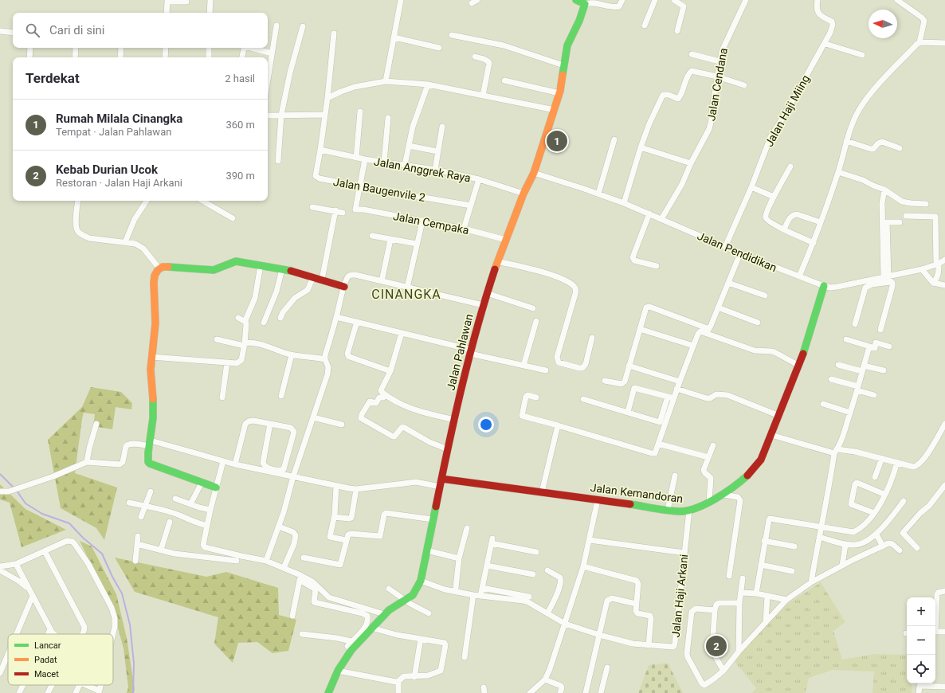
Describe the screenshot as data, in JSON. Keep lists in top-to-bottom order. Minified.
{"streets":{"street":["Jalan Cendana","Jalan Haji Miing","Jalan Anggrek Raya","Jalan Baugenvile 2","Jalan Cempaka","Jalan Pendidikan","Jalan Pahlawan","Jalan Kemandoran","Jalan Haji Arkani"]},"crossings":[["Jalan Cendana","Jalan Pendidikan"],["Jalan Haji Miing","Jalan Pendidikan"],["Jalan Anggrek Raya","Jalan Baugenvile 2"],["Jalan Anggrek Raya","Jalan Pahlawan"],["Jalan Baugenvile 2","Jalan Cempaka"],["Jalan Cempaka","Jalan Pahlawan"],["Jalan Pendidikan","Jalan Pahlawan"],["Jalan Pendidikan","Jalan Kemandoran"],["Jalan Pahlawan","Jalan Kemandoran"],["Jalan Pahlawan","Jalan Haji Arkani"],["Jalan Kemandoran","Jalan Haji Arkani"]],"districts":["CINANGKA"],"legend":["Lancar","Padat","Macet"],"north":"left","page":{"search":"Cari di sini","heading":["Terdekat","2 hasil"],"list":[{"mark":"1","name":"Rumah Milala Cinangka","note":"Tempat · Jalan Pahlawan","value":"360 m"},{"mark":"2","name":"Kebab Durian Ucok","note":"Restoran · Jalan Haji Arkani","value":"390 m"}],"pins":["1","2"],"map_buttons":["+","−"]}}
